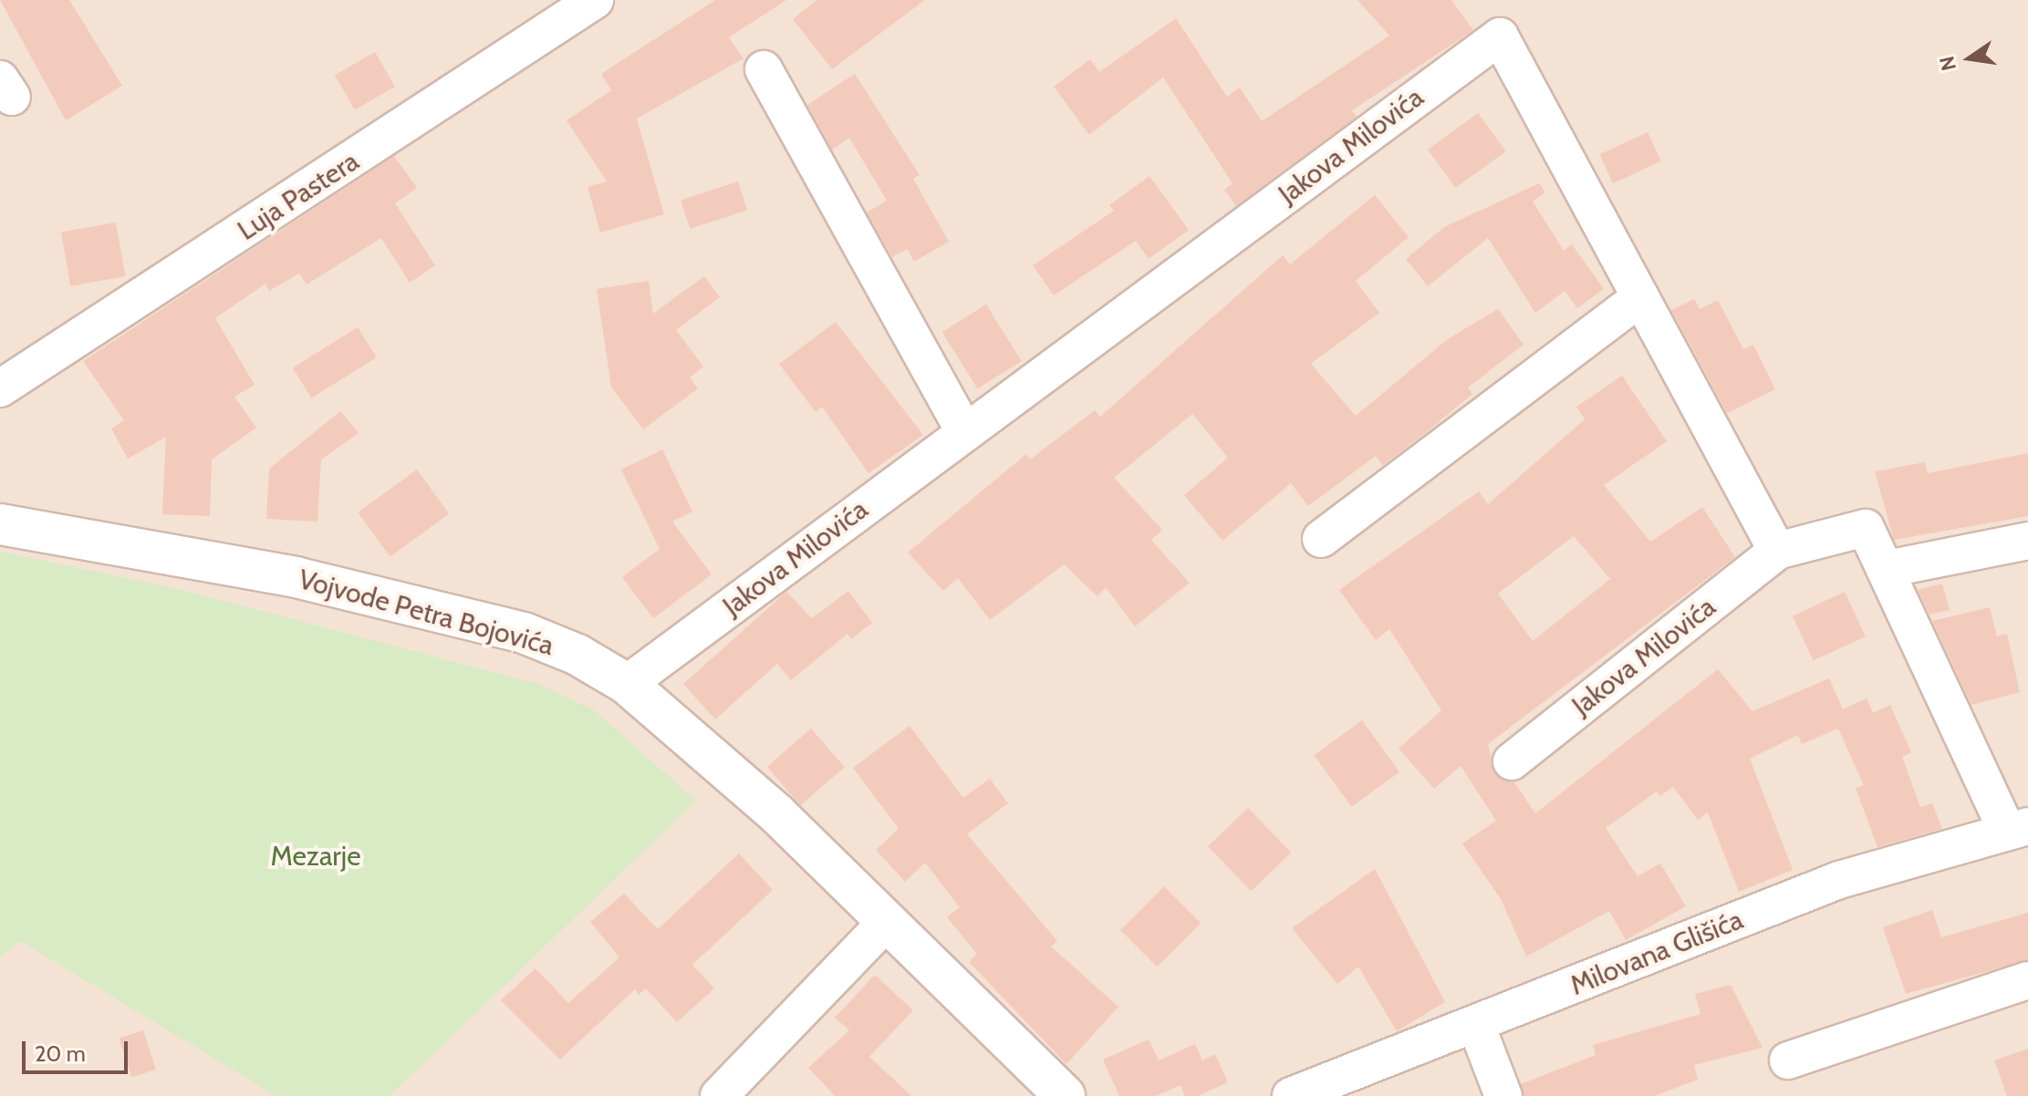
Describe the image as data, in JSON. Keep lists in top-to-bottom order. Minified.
{"streets":{"street":["Jakova Milovića","Luja Pastera","Vojvode Petra Bojovića","Milovana Glišića"]},"crossings":[["Jakova Milovića","Vojvode Petra Bojovića"],["Jakova Milovića","Milovana Glišića"]],"parks":["Mezarje"],"scale_bar":"20 m","north":"left"}
